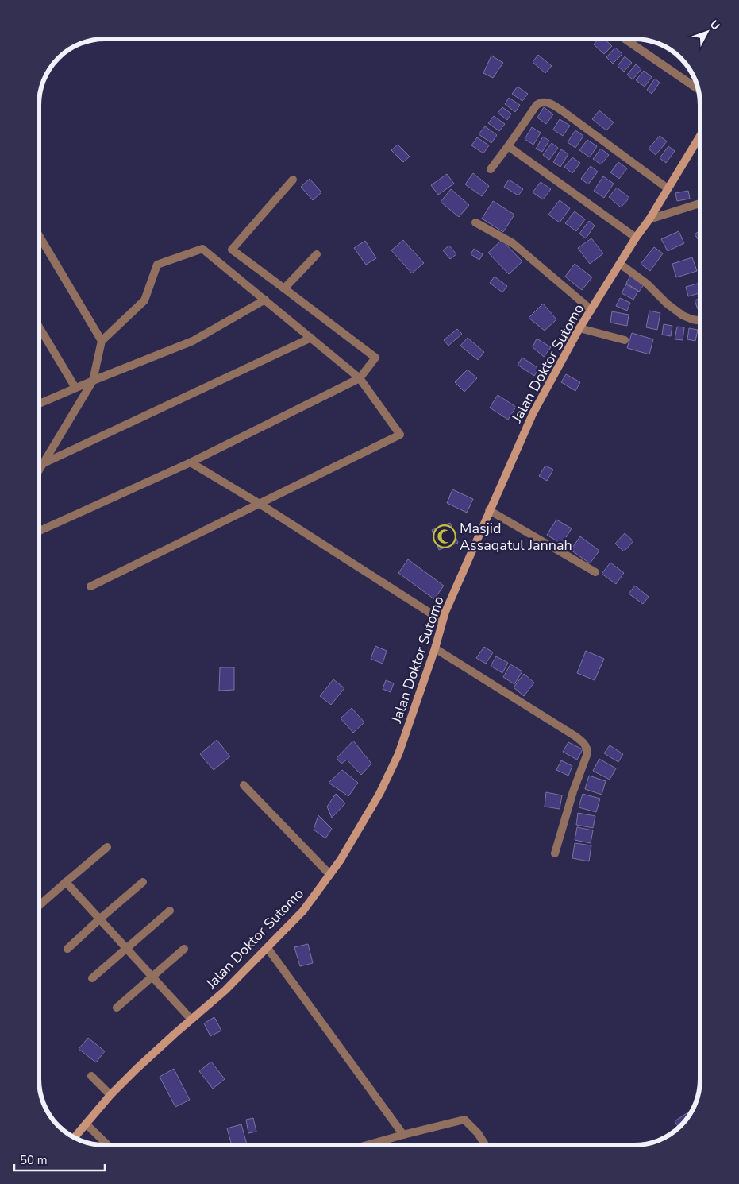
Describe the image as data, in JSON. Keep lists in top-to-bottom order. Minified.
{"streets":{"street":["Jalan Doktor Sutomo"]},"places":{"mosque":["Masjid Assaqatul Jannah"]},"scale_bar":"50 m","north":"top right"}
